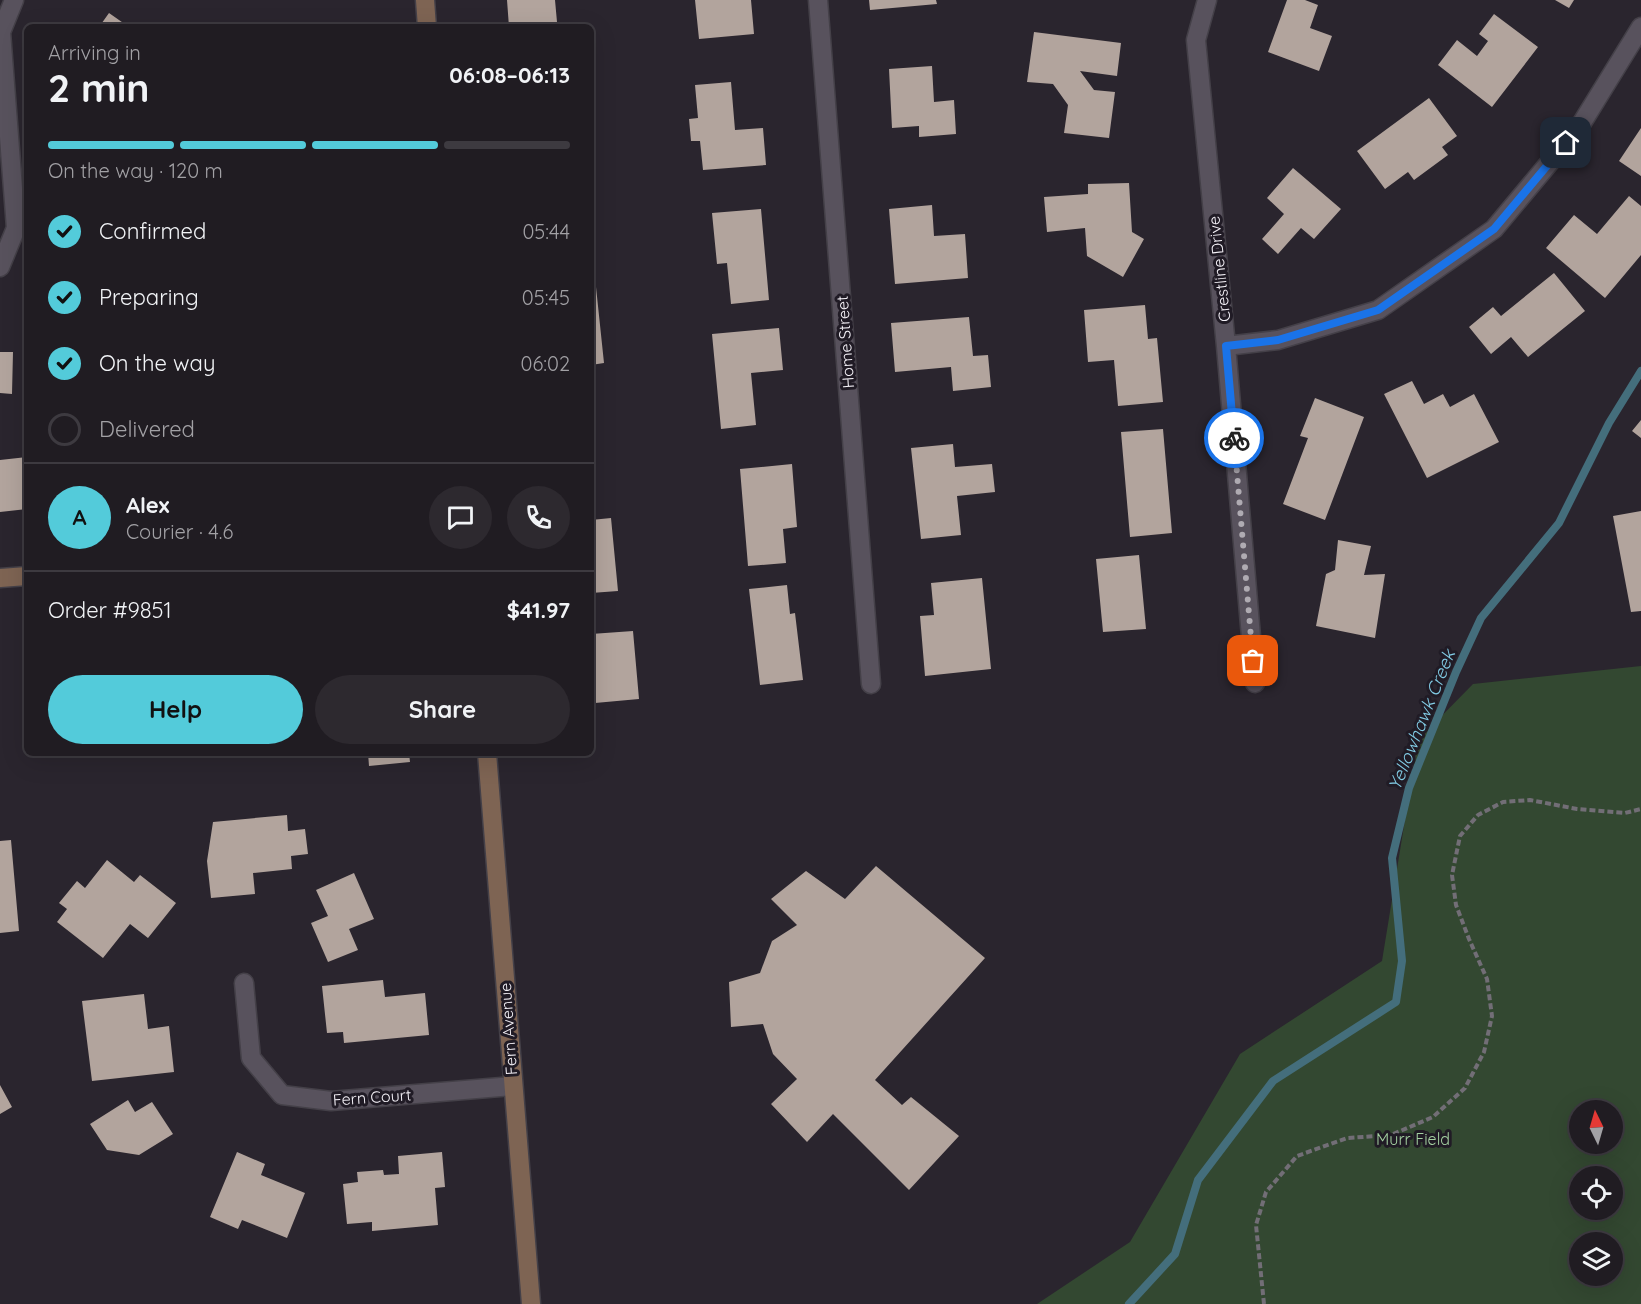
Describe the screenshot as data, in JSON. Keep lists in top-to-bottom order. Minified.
{"streets":{"main road":["Fern Avenue"],"street":["Crestline Drive","Home Street","Fern Court"]},"crossings":[["Fern Avenue","Fern Court"]],"water":["Yellowhawk Creek"],"parks":["Murr Field"],"north":"top","page":{"heading":["2 min","Arriving in","06:08–06:13"],"panel":["Alex","Courier · 4.6","Order #9851","$41.97"],"bar":"On the way · 120 m","list":[["Confirmed","05:44"],["Preparing","05:45"],["On the way","06:02"],"Delivered"],"round":"A","buttons":["Help","Share"]}}
